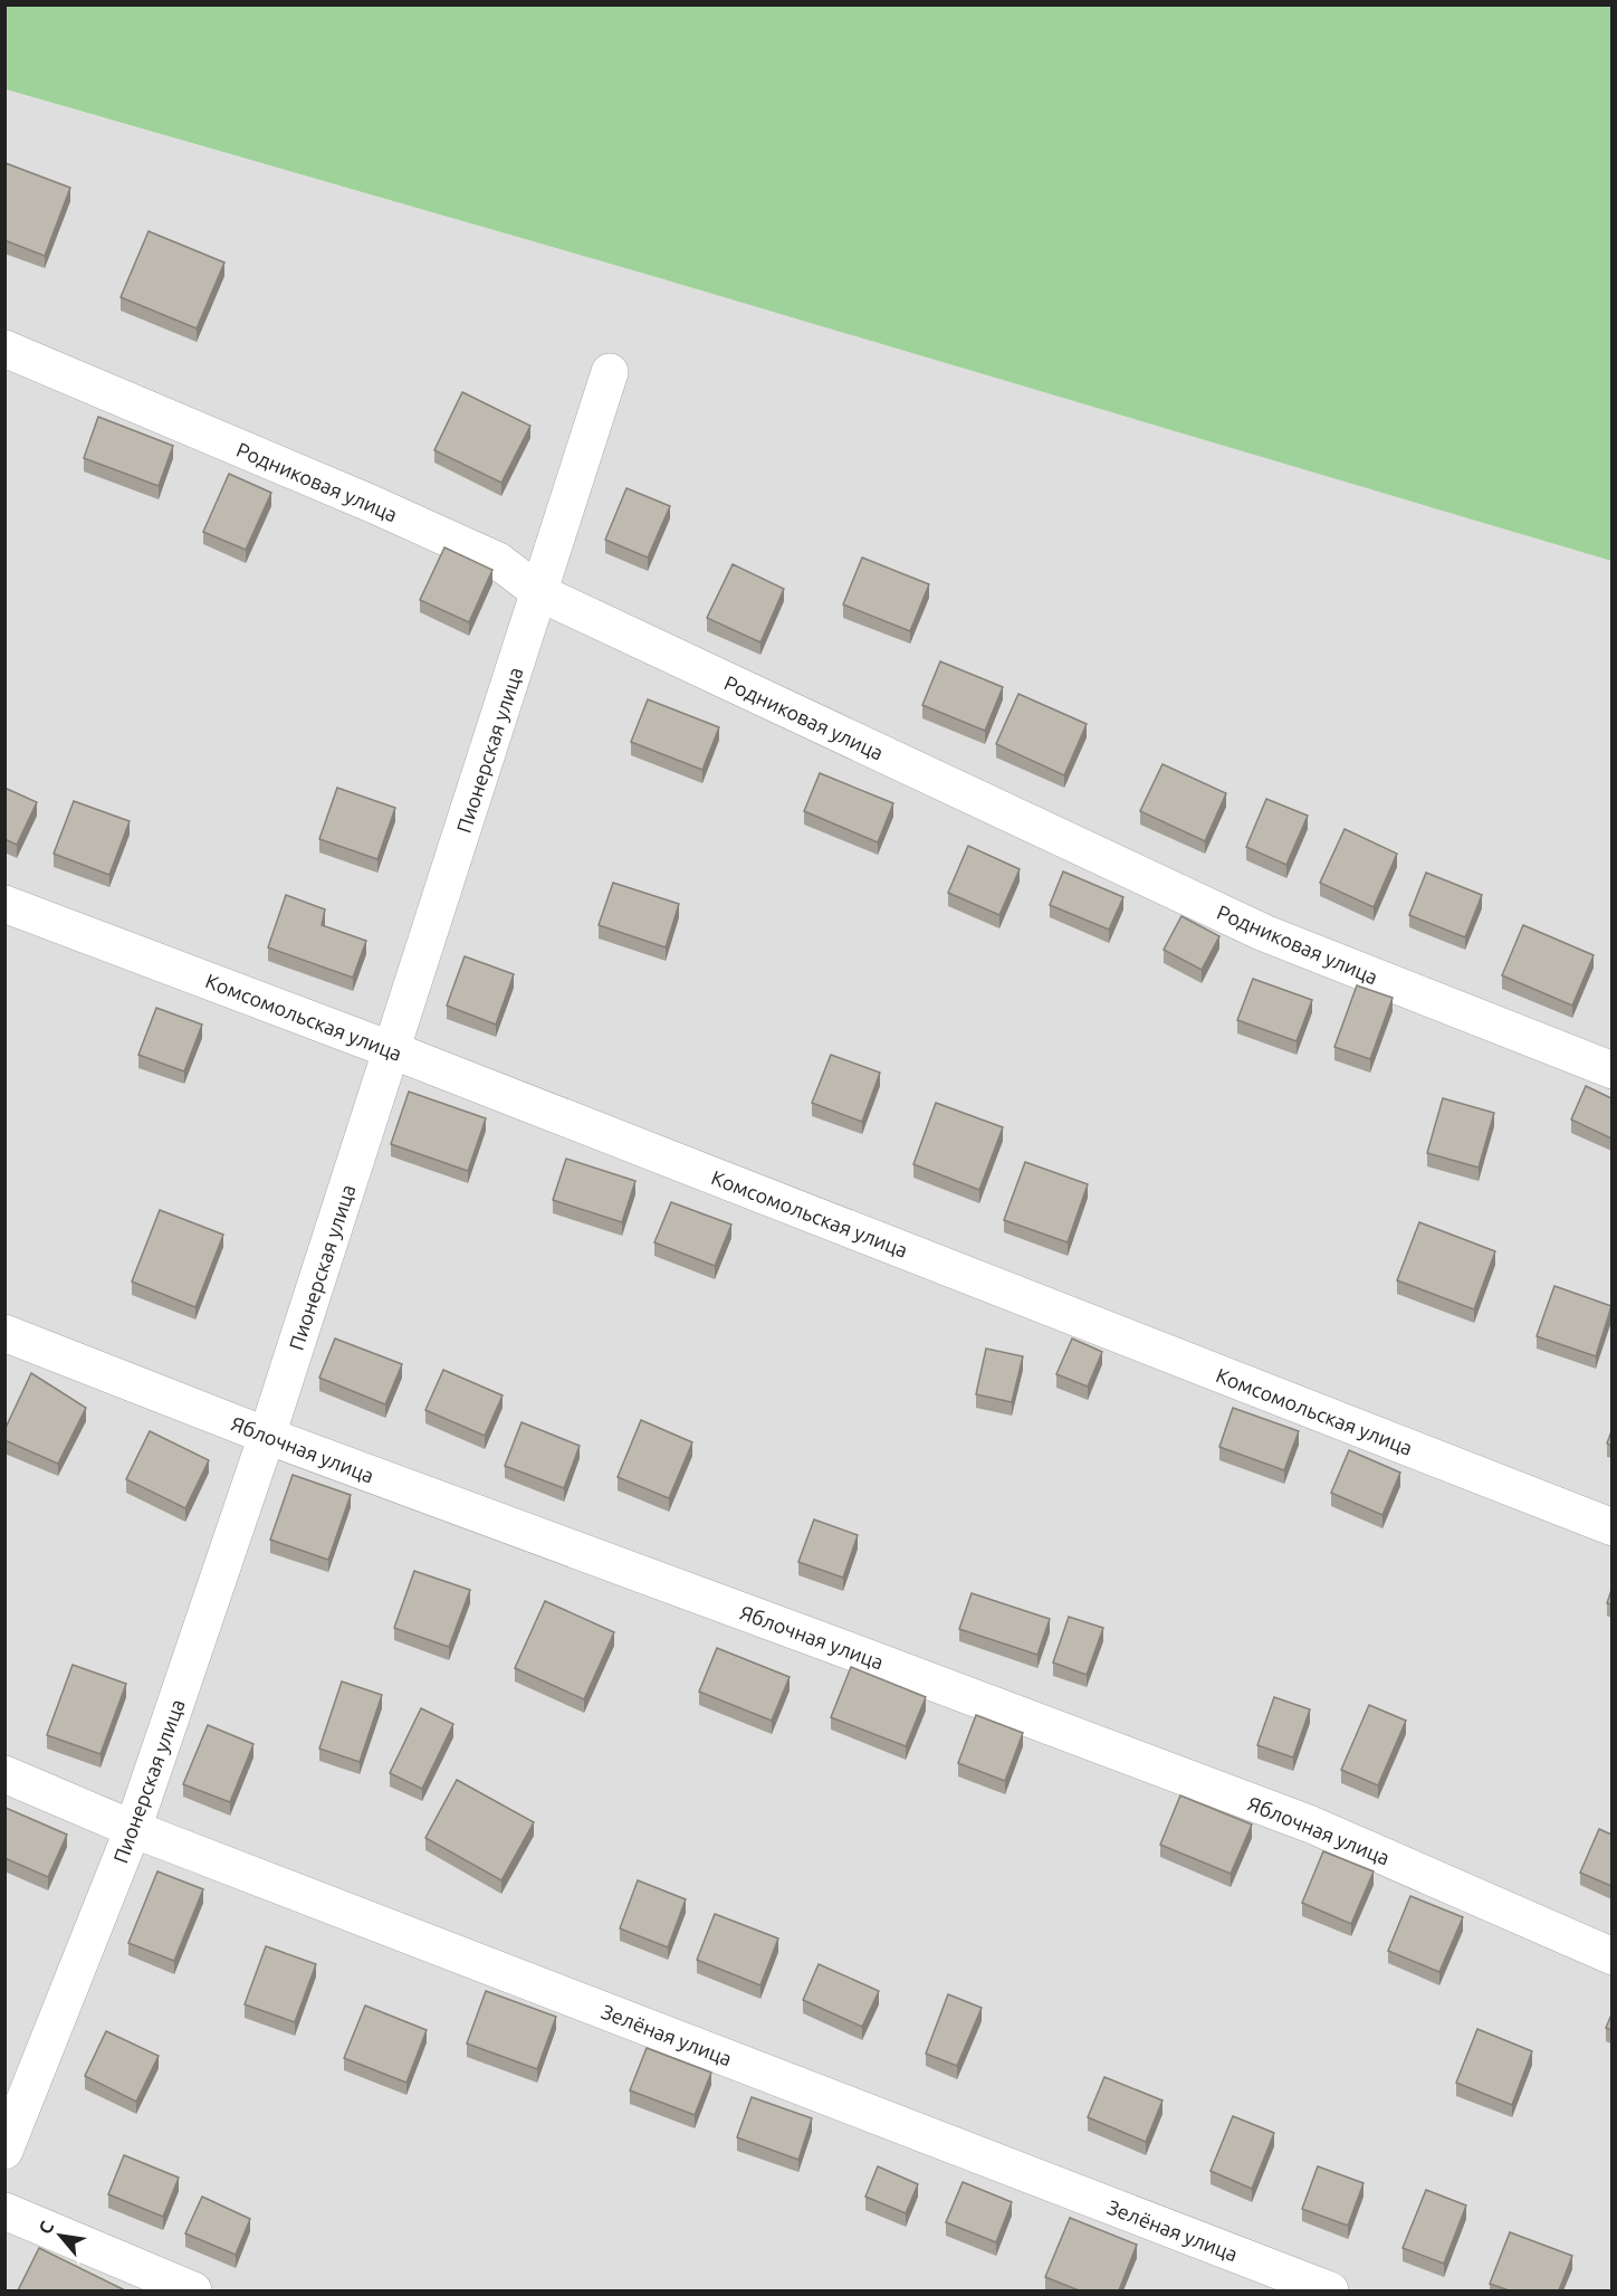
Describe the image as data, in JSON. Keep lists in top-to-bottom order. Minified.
{"streets":{"street":["Родниковая улица","Пионерская улица","Комсомольская улица","Яблочная улица","Зелёная улица"]},"crossings":[["Родниковая улица","Пионерская улица"],["Пионерская улица","Комсомольская улица"],["Пионерская улица","Яблочная улица"],["Пионерская улица","Зелёная улица"]],"north":"top left"}
